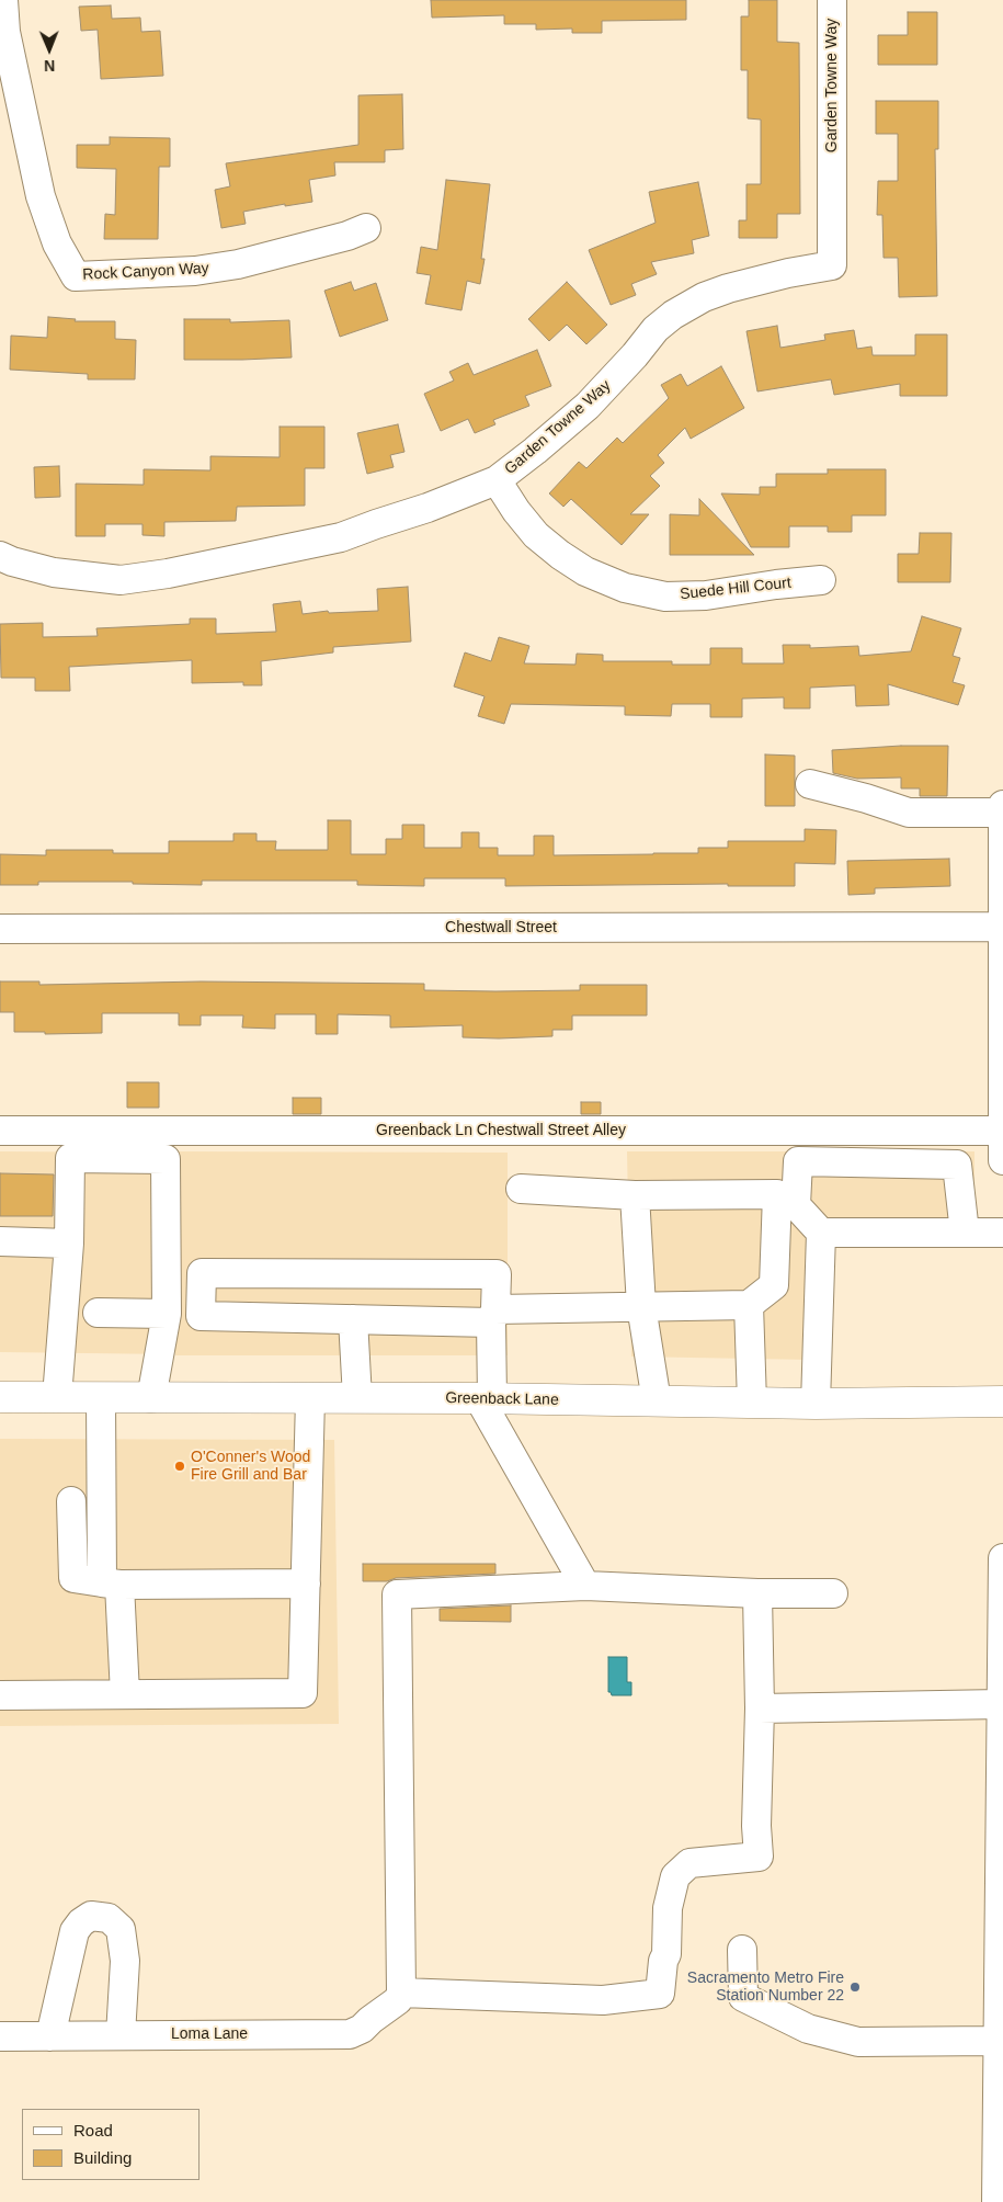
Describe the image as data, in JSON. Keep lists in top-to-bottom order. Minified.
{"streets":{"main road":["Greenback Lane"],"street":["Garden Towne Way","Rock Canyon Way","Suede Hill Court","Chestwall Street","Greenback Ln Chestwall Street Alley","Loma Lane"]},"crossings":[["Garden Towne Way","Suede Hill Court"]],"places":["O'Conner's Wood Fire Grill and Bar","Sacramento Metro Fire Station Number 22"],"legend":["Road","Building"],"north":"bottom"}
